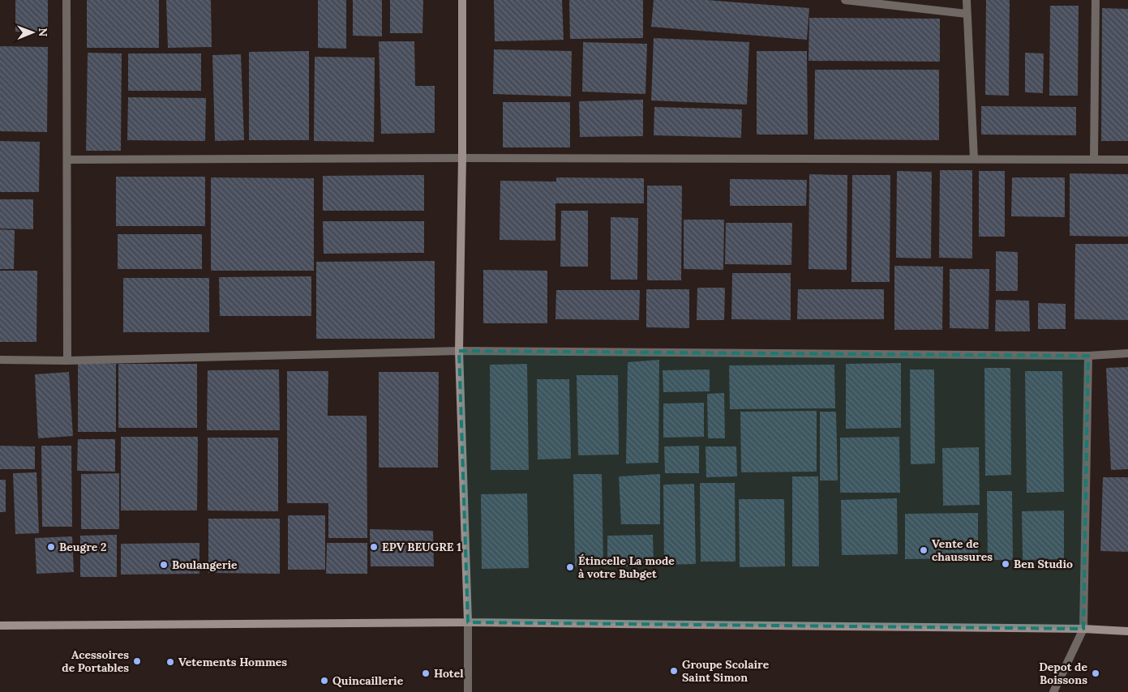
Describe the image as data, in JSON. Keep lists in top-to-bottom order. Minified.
{"places":["Beugre 2","EPV BEUGRE 1","Vente de chaussures","Ben Studio","Boulangerie","Étincelle La mode à votre Bubget","Acessoires de Portables","Vetements Hommes","Groupe Scolaire Saint Simon","Hotel","Depot de Boissons","Quincaillerie"],"north":"right"}
